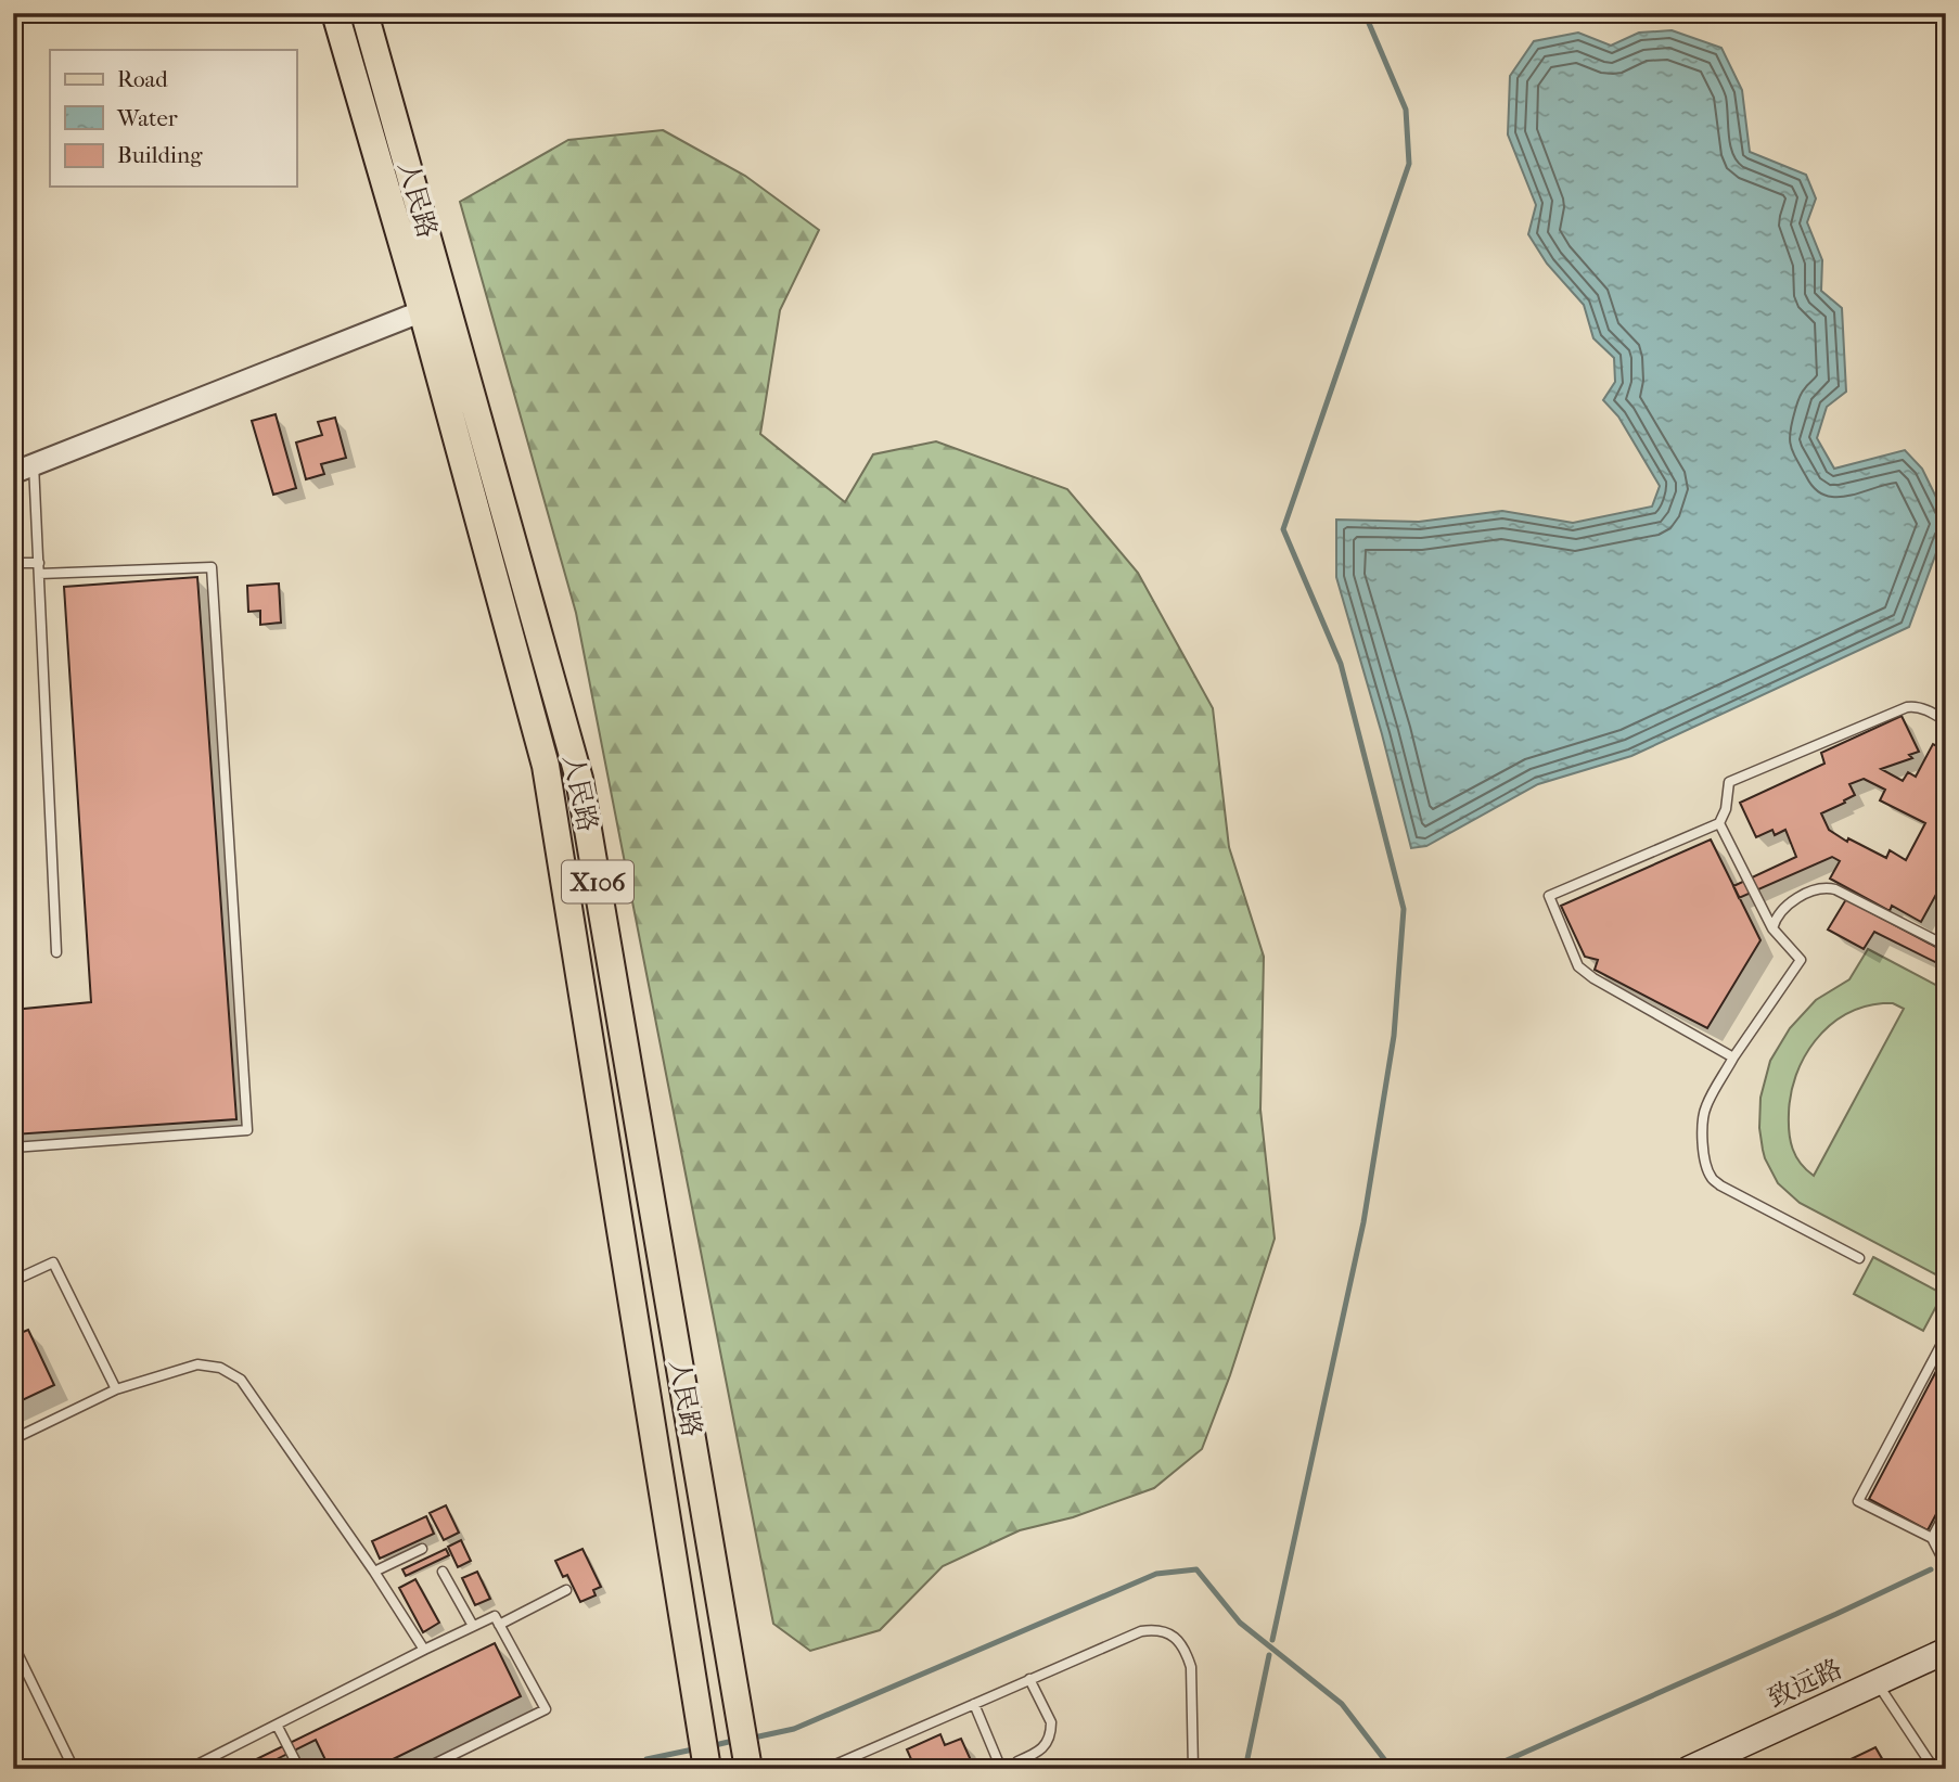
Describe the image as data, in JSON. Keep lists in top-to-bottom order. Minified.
{"streets":{"main road":["人民路","X106","致远路"]},"legend":["Road","Water","Building"]}
